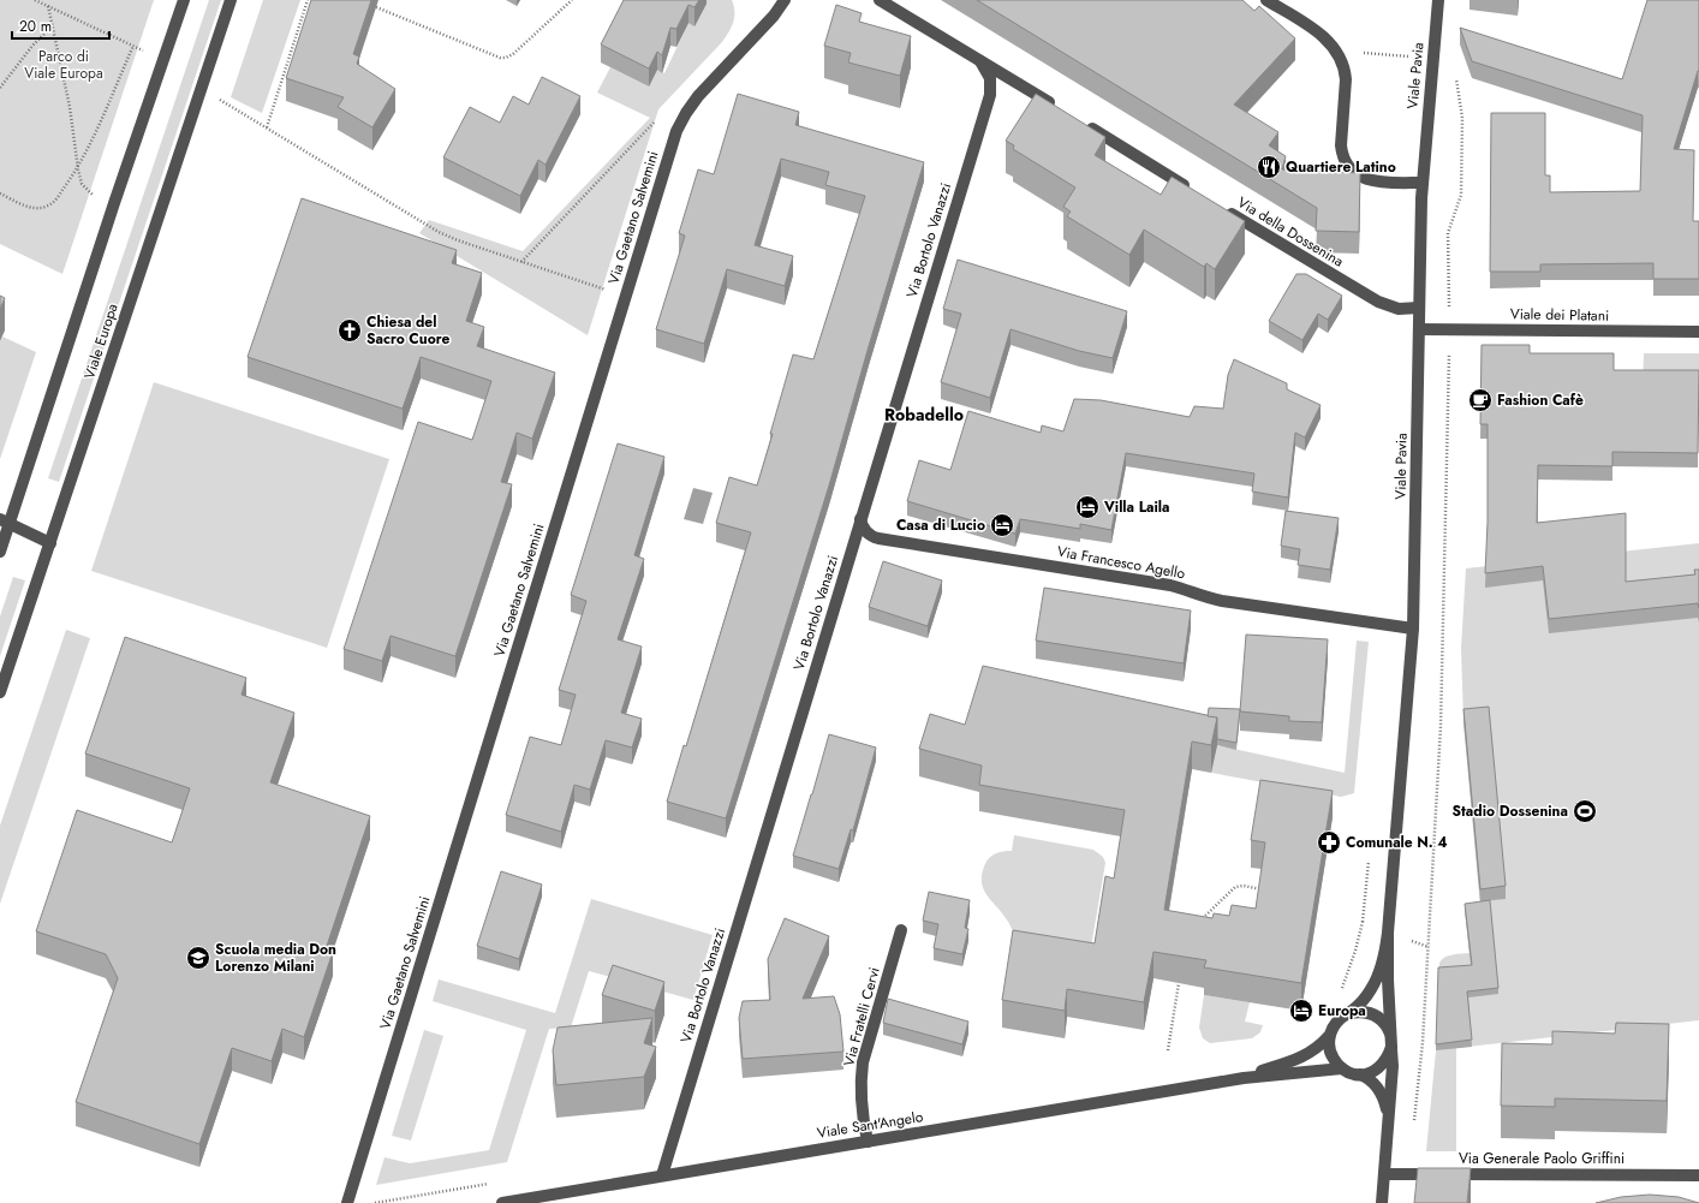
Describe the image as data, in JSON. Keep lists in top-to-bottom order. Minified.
{"streets":{"street":["Viale Pavia","Via Gaetano Salvemini","Via della Dossenina","Via Bortolo Vanazzi","Viale dei Platani","Viale Europa","Via Francesco Agello","Via Fratelli Cervi","Viale Sant'Angelo","Via Generale Paolo Griffini"]},"crossings":[["Viale Pavia","Via della Dossenina"],["Viale Pavia","Viale dei Platani"],["Viale Pavia","Via Francesco Agello"],["Via Bortolo Vanazzi","Via Francesco Agello"],["Via Bortolo Vanazzi","Viale Sant'Angelo"],["Via Fratelli Cervi","Viale Sant'Angelo"]],"districts":["Robadello"],"parks":["Parco di Viale Europa"],"places":{"restaurant":["Quartiere Latino"],"church":["Chiesa del Sacro Cuore"],"cafe":["Fashion Cafè"],"hotel":["Villa Laila","Casa di Lucio","Europa"],"sports":["Stadio Dossenina"],"pharmacy":["Comunale N. 4"],"school or university":["Scuola media Don Lorenzo Milani"]},"scale_bar":"20 m"}
